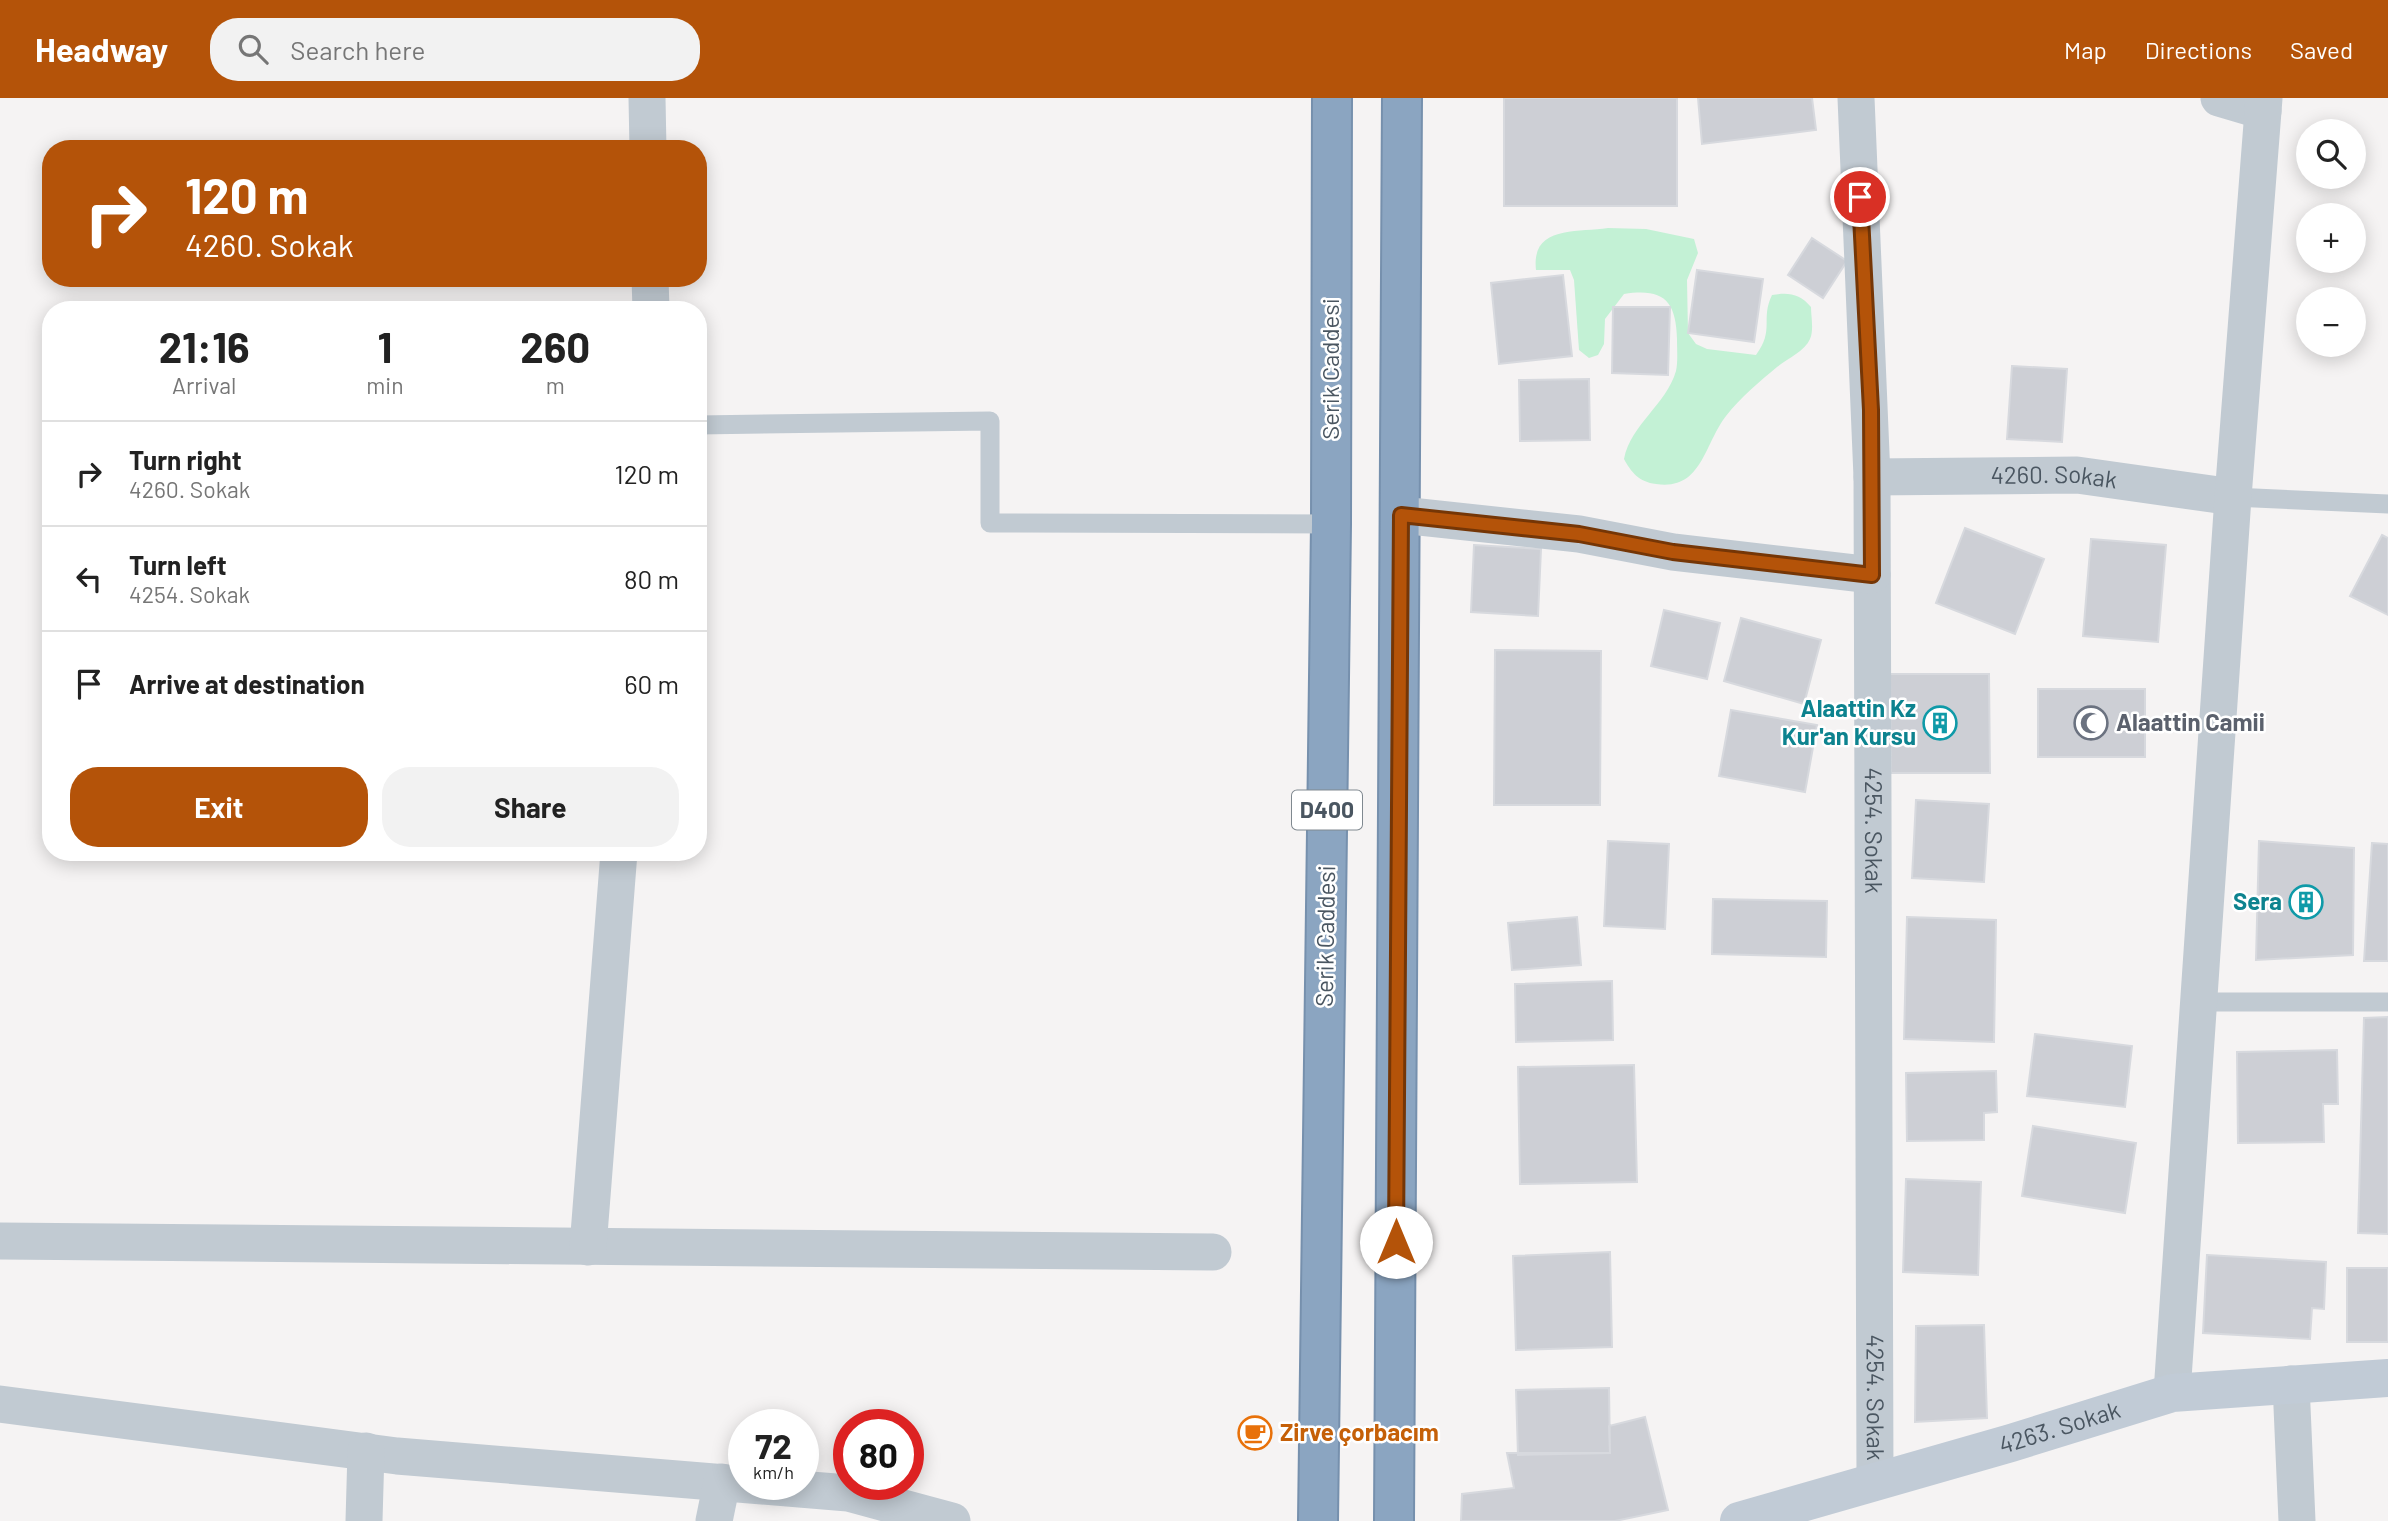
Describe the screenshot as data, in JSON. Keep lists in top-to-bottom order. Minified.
{"streets":{"highway":["Serik Caddesi","D400"],"street":["4260. Sokak","4254. Sokak","4263. Sokak"]},"crossings":[["4260. Sokak","4254. Sokak"],["4254. Sokak","4263. Sokak"]],"places":{"building":["Alaattin Kz Kur'an Kursu","Sera"],"mosque":["Alaattin Camii"],"cafe":["Zirve çorbacım"]},"page":{"header":"Headway","search":"Search here","nav":["Map","Directions","Saved"],"map_buttons":["+","−"],"turn":["120 m","4260. Sokak"],"eta":["21:16","Arrival","1","min","260","m"],"list":[{"name":"Turn right","note":"4260. Sokak","value":"120 m"},{"name":"Turn left","note":"4254. Sokak","value":"80 m"},{"name":"Arrive at destination","value":"60 m"}],"buttons":["Exit","Share"],"speed":"72 km/h","limit":"80"}}
